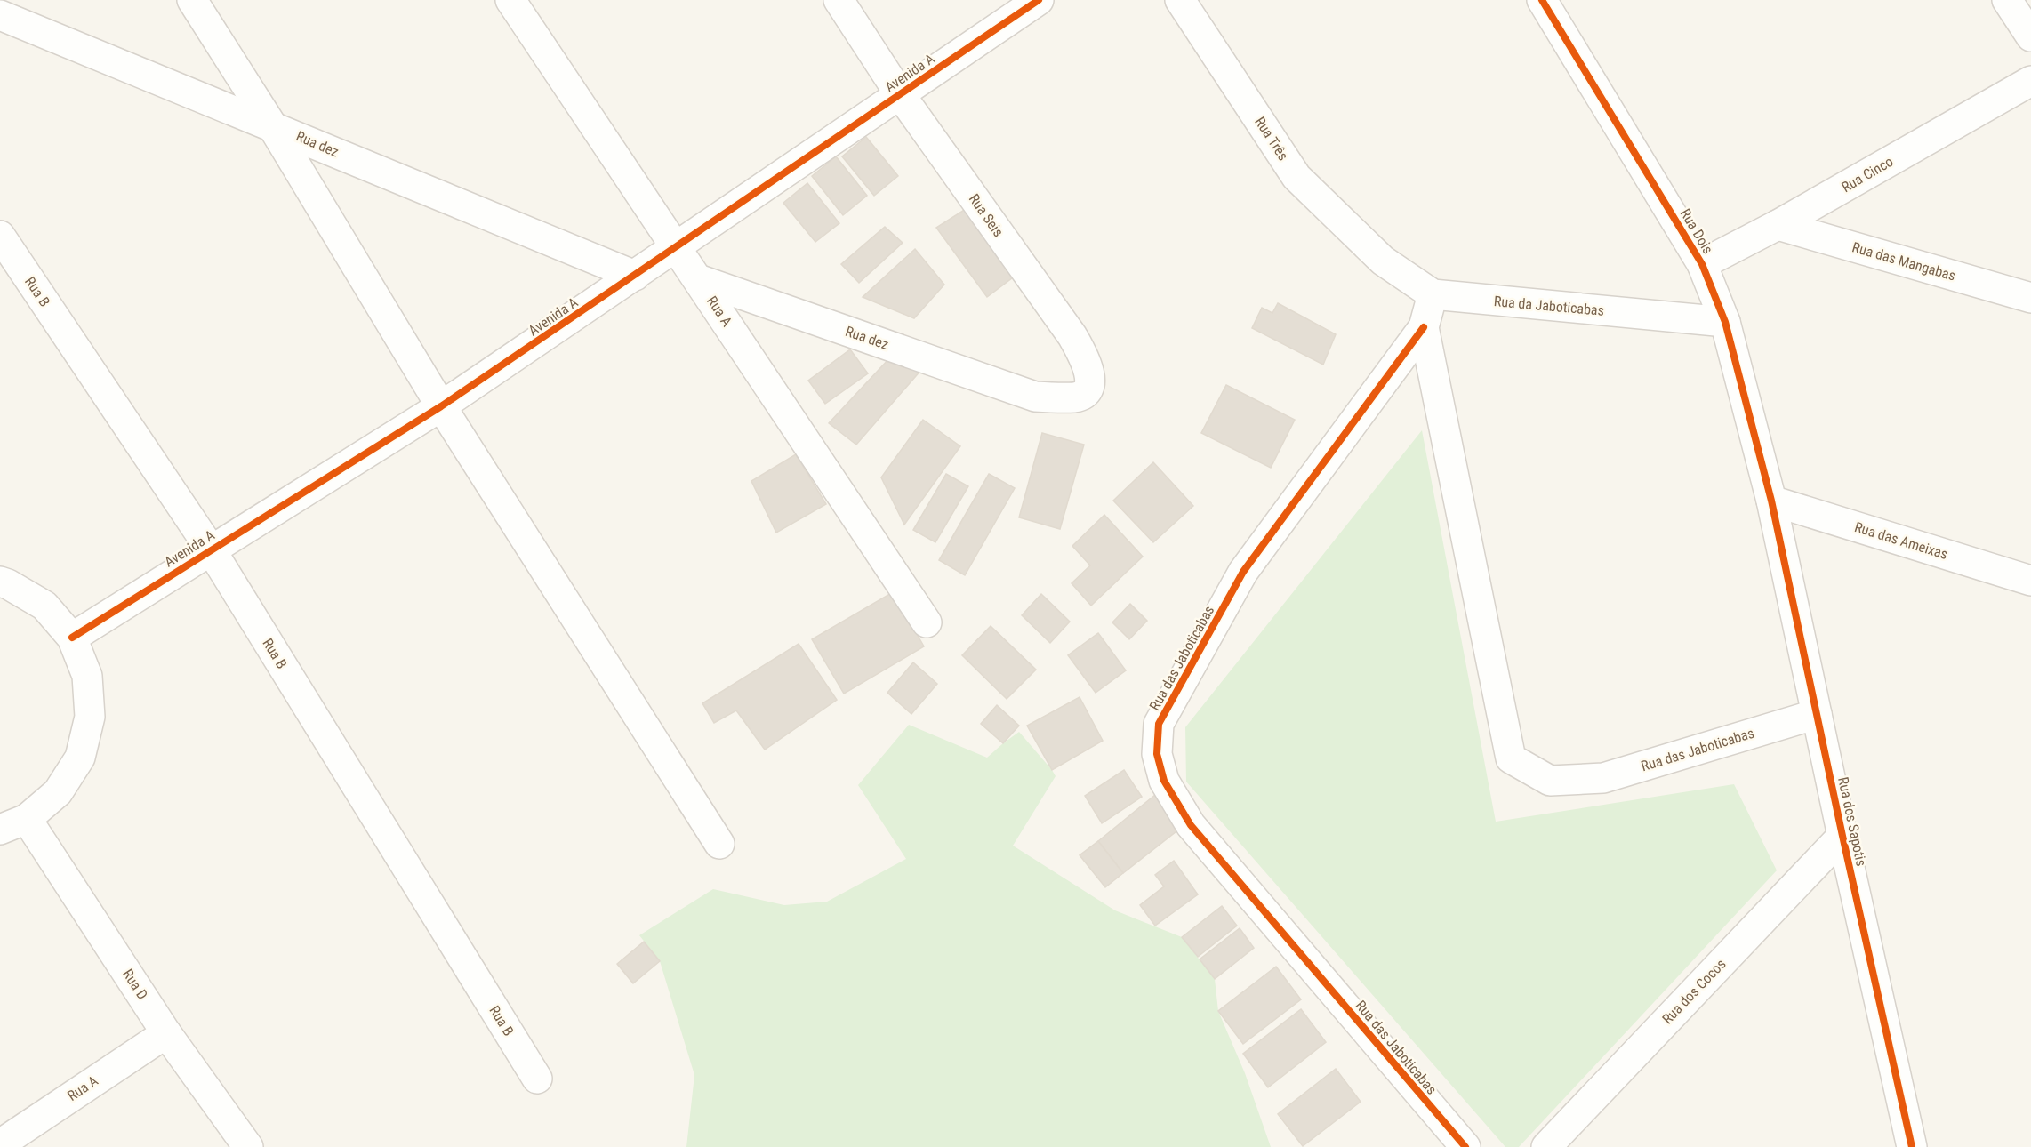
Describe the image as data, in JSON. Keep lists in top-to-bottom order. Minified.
{"streets":{"street":["Avenida A","Rua Três","Rua dez","Rua Cinco","Rua Seis","Rua Dois","Rua das Mangabas","Rua B","Rua da Jaboticabas","Rua A","Rua das Ameixas","Rua das Jaboticabas","Rua dos Sapotis","Rua D","Rua dos Cocos"]},"crossings":[["Avenida A","Rua dez"],["Avenida A","Rua Seis"],["Avenida A","Rua B"],["Avenida A","Rua A"],["Rua Três","Rua da Jaboticabas"],["Rua dez","Rua Seis"],["Rua dez","Rua A"],["Rua Cinco","Rua Dois"],["Rua Cinco","Rua das Mangabas"],["Rua Dois","Rua da Jaboticabas"],["Rua Dois","Rua das Ameixas"],["Rua Dois","Rua dos Sapotis"],["Rua da Jaboticabas","Rua das Jaboticabas"],["Rua A","Rua D"],["Rua das Ameixas","Rua dos Sapotis"],["Rua das Jaboticabas","Rua dos Sapotis"],["Rua dos Sapotis","Rua dos Cocos"]]}
